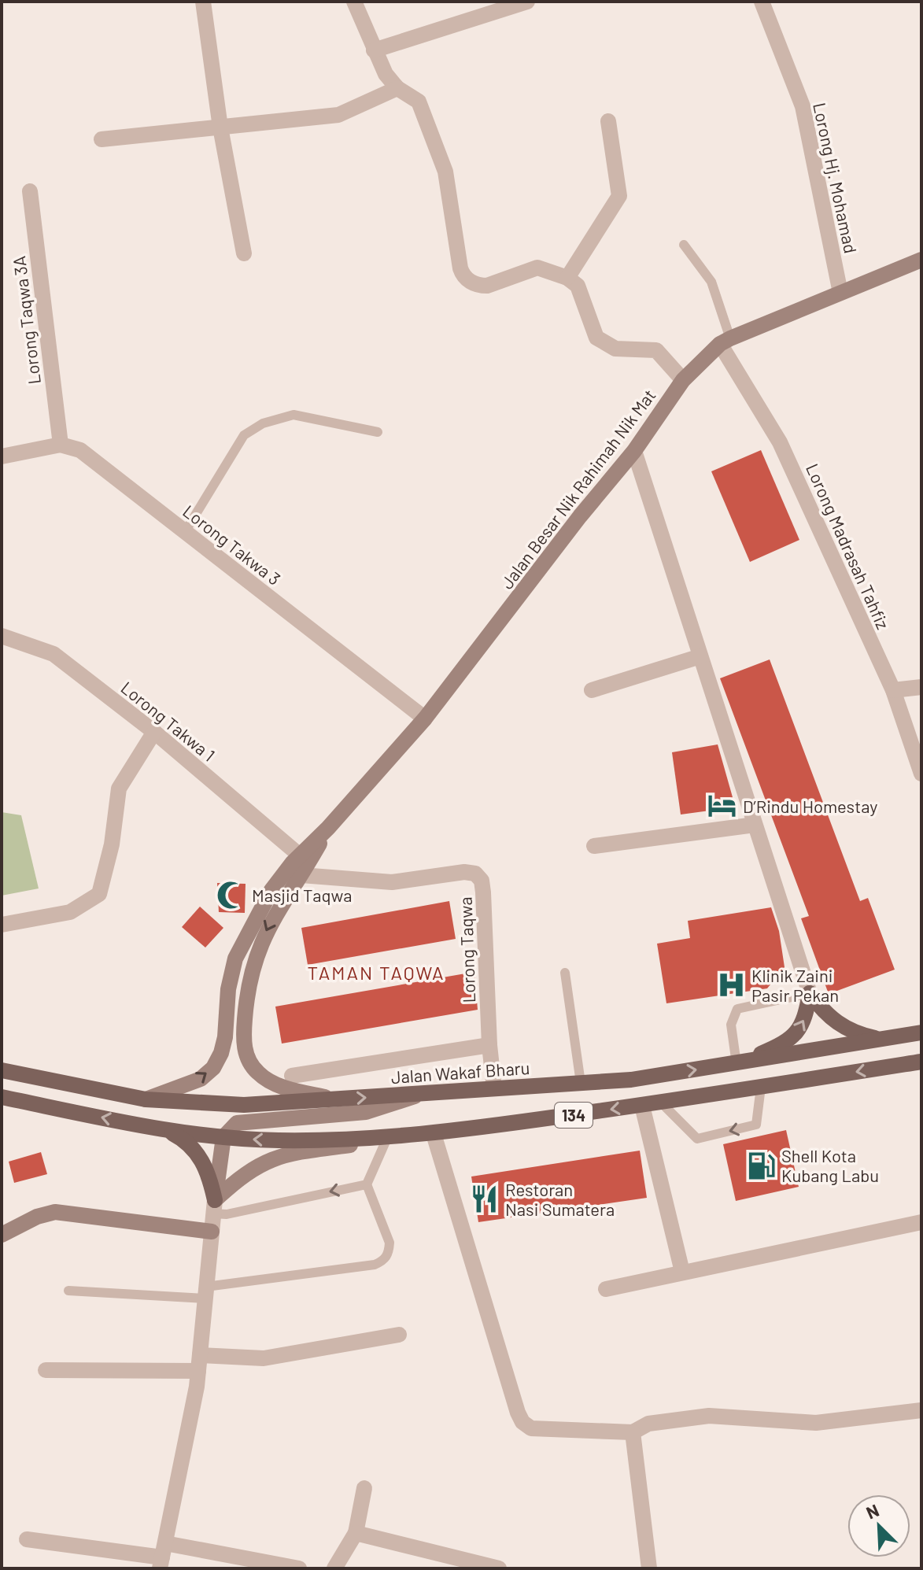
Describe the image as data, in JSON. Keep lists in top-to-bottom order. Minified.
{"streets":{"main road":["Jalan Wakaf Bharu","134"],"street":["Lorong Hj. Mohamad","Lorong Taqwa 3A","Jalan Besar Nik Rahimah Nik Mat","Lorong Takwa 3","Lorong Madrasah Tahfiz","Lorong Takwa 1","Lorong Taqwa"]},"crossings":[["Lorong Hj. Mohamad","Jalan Besar Nik Rahimah Nik Mat"],["Lorong Taqwa 3A","Lorong Takwa 3"],["Jalan Besar Nik Rahimah Nik Mat","Lorong Takwa 3"],["Jalan Besar Nik Rahimah Nik Mat","Lorong Madrasah Tahfiz"],["Jalan Besar Nik Rahimah Nik Mat","Lorong Takwa 1"],["Jalan Besar Nik Rahimah Nik Mat","Lorong Taqwa"],["Jalan Besar Nik Rahimah Nik Mat","Jalan Wakaf Bharu"],["Lorong Taqwa","Jalan Wakaf Bharu"]],"districts":["TAMAN TAQWA"],"places":{"hotel":["D’Rindu Homestay"],"mosque":["Masjid Taqwa"],"hospital":["Klinik Zaini Pasir Pekan"],"fuel station":["Shell Kota Kubang Labu"],"restaurant":["Restoran Nasi Sumatera"]},"north":"top left"}
